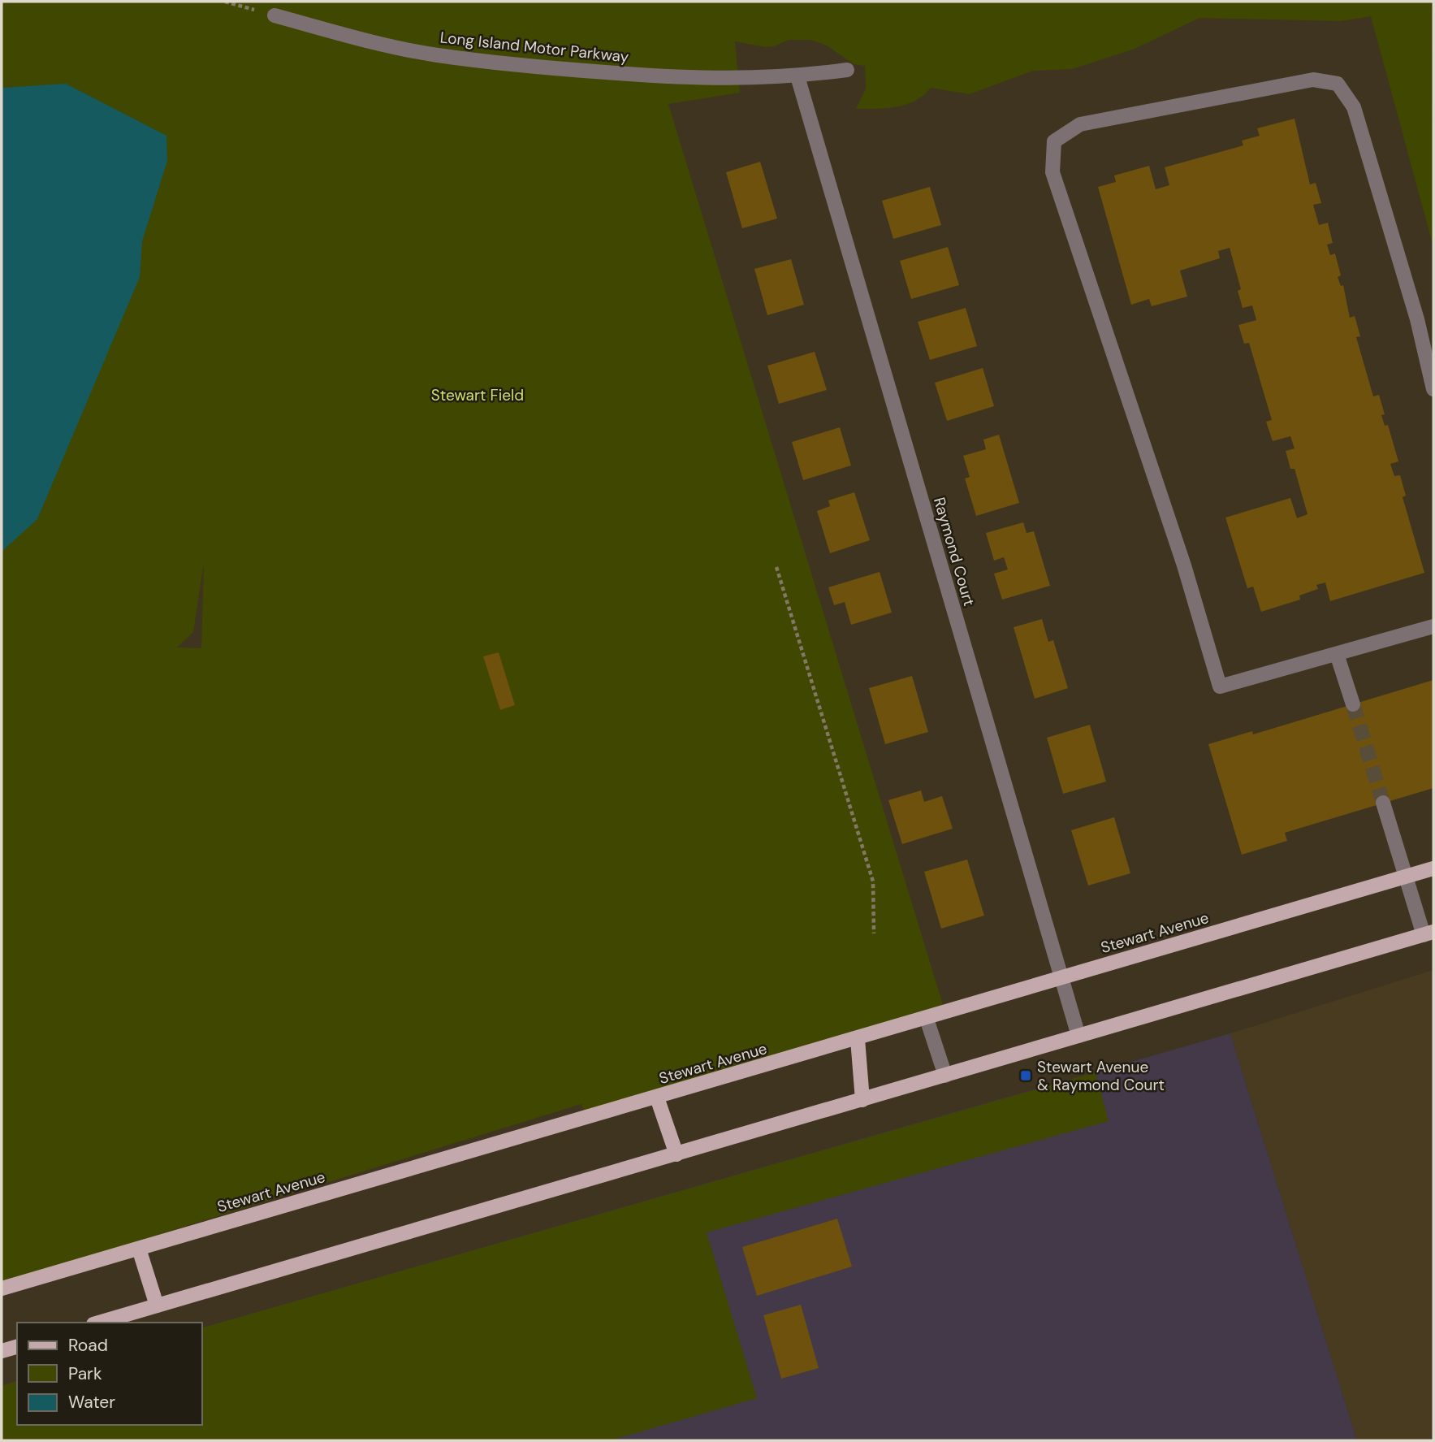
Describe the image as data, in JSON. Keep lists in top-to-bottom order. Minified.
{"streets":{"main road":["Stewart Avenue"],"street":["Long Island Motor Parkway","Raymond Court"]},"crossings":[["Long Island Motor Parkway","Raymond Court"],["Raymond Court","Stewart Avenue"]],"parks":["Stewart Field"],"places":{"transit":["Stewart Avenue & Raymond Court"]},"legend":["Road","Park","Water"]}
